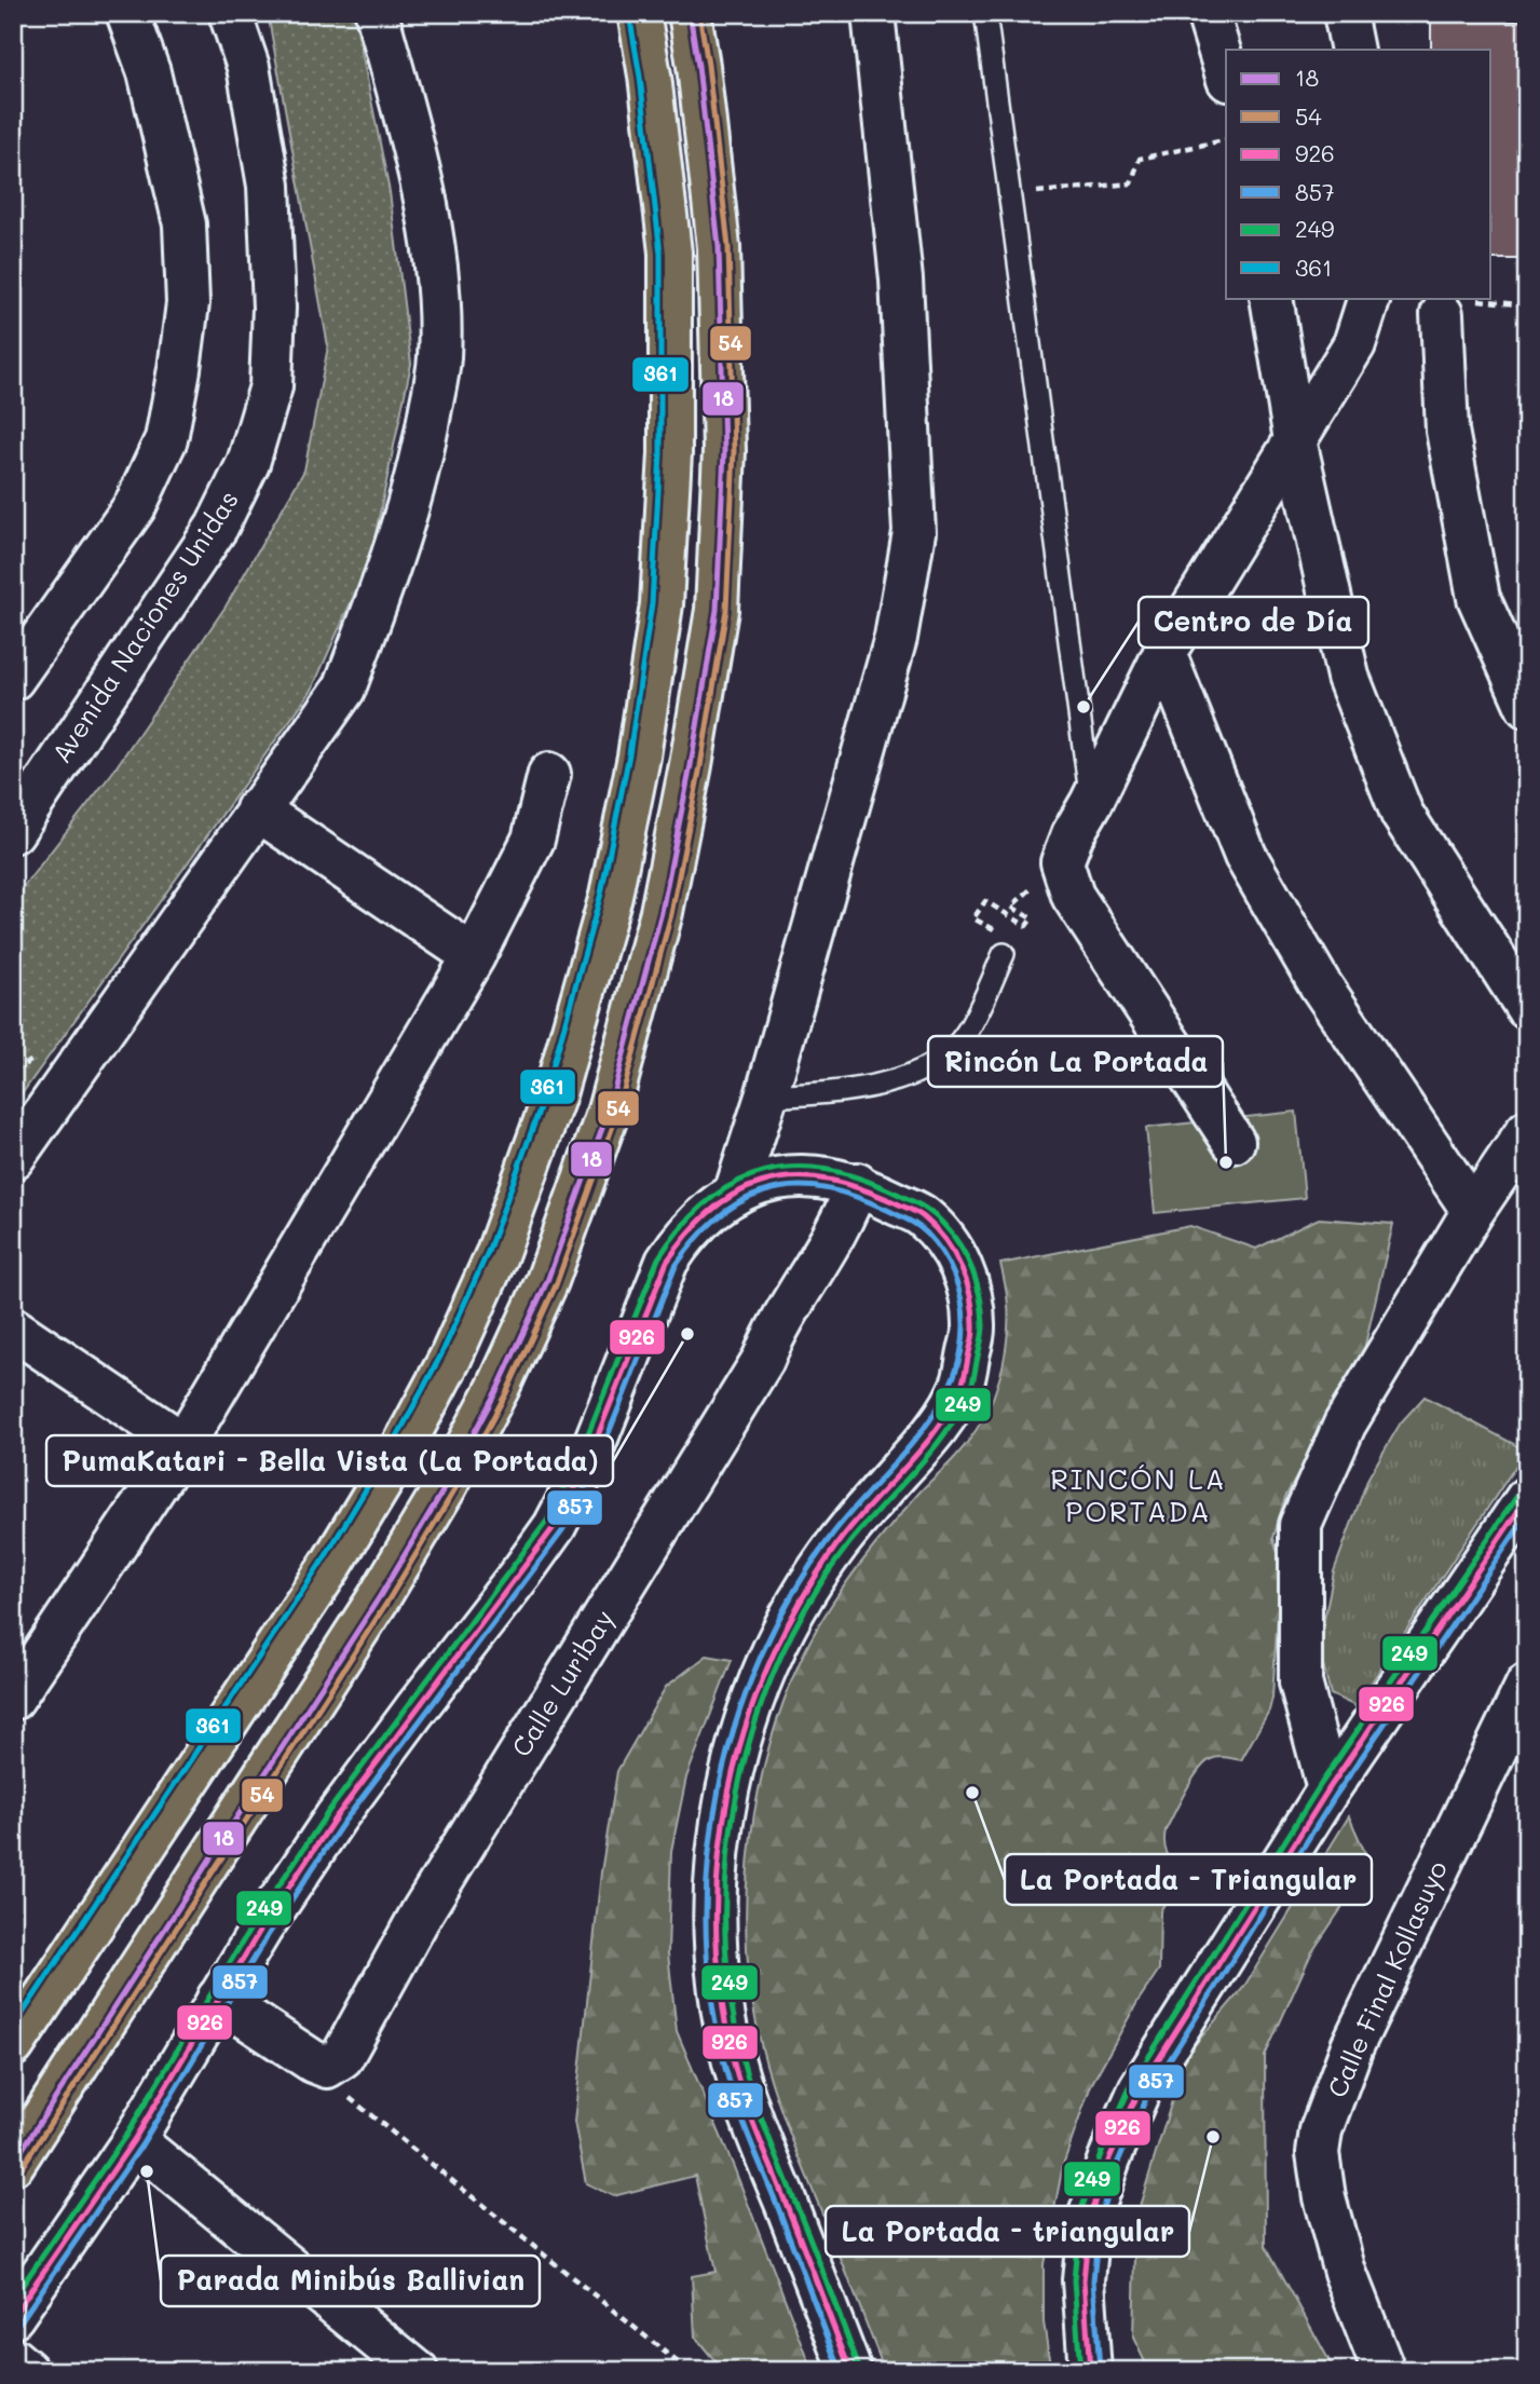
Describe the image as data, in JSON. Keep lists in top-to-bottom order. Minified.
{"streets":{"street":["Avenida Naciones Unidas","Calle Luribay","Calle Final Kollasuyo"]},"districts":["RINCÓN LA PORTADA"],"places":["Centro de Día","Rincón La Portada","PumaKatari - Bella Vista (La Portada)","La Portada - Triangular","La Portada - triangular","Parada Minibús Ballivian"],"lines":["transit line 18","transit line 54","transit line 361","transit line 249","transit line 926","transit line 857"],"legend":["18","54","926","857","249","361"]}
